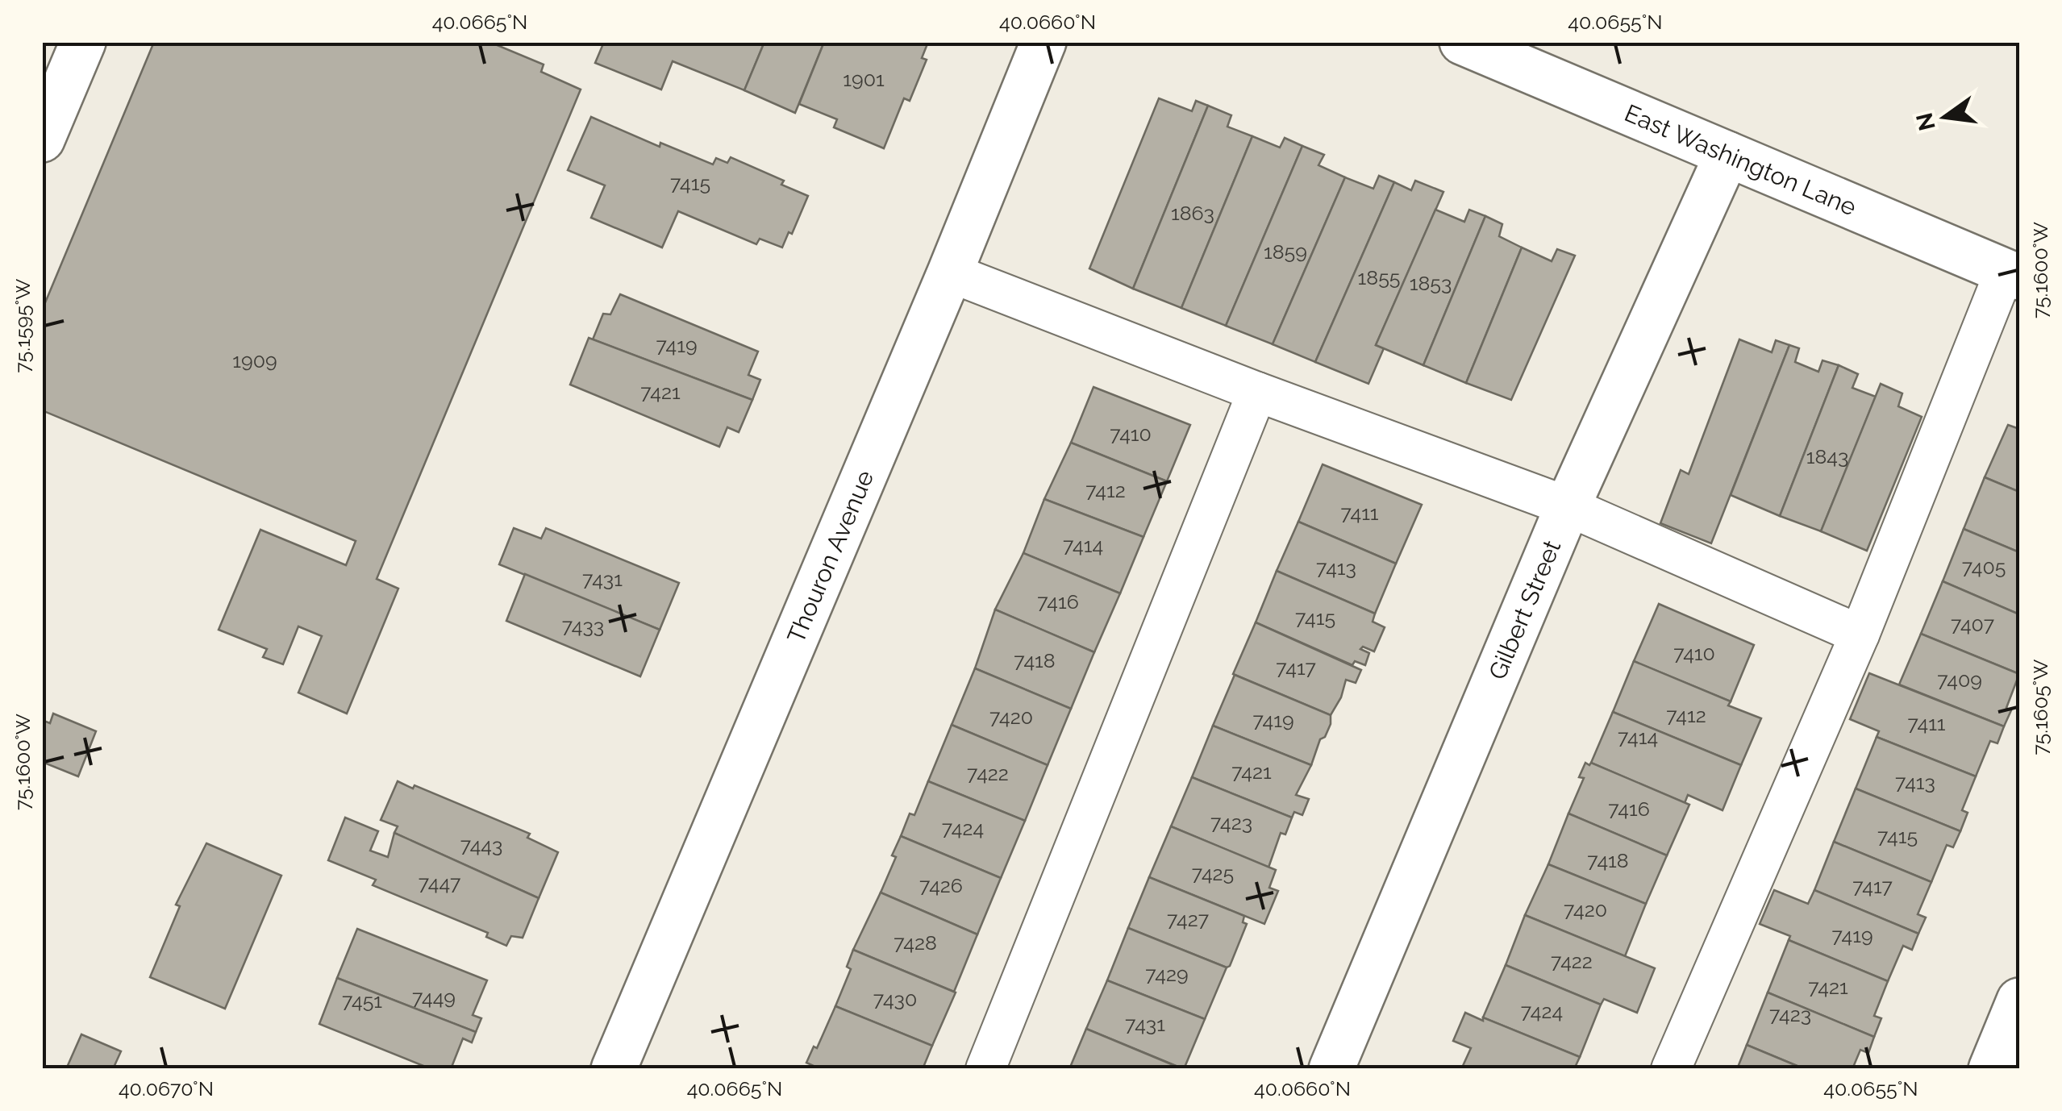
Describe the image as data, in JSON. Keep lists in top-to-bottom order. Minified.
{"streets":{"street":["East Washington Lane","Thouron Avenue","Gilbert Street"]},"crossings":[["East Washington Lane","Gilbert Street"]],"house_numbers":["1901","7415","1863","1859","1855","1853","7419","1909","7421","7410","1843","7412","7411","7414","7405","7413","7431","7416","7415","7407","7433","7410","7418","7417","7409","7412","7420","7419","7411","7414","7421","7422","7413","7416","7423","7424","7415","7443","7418","7425","7447","7426","7417","7420","7427","7419","7428","7422","7429","7421","7449","7430","7451","7424","7423","7431"],"north":"left","coordinates":["40.0665°N","40.0660°N","40.0655°N","75.1600°W","75.1595°W","75.1605°W","40.0670°N"]}
